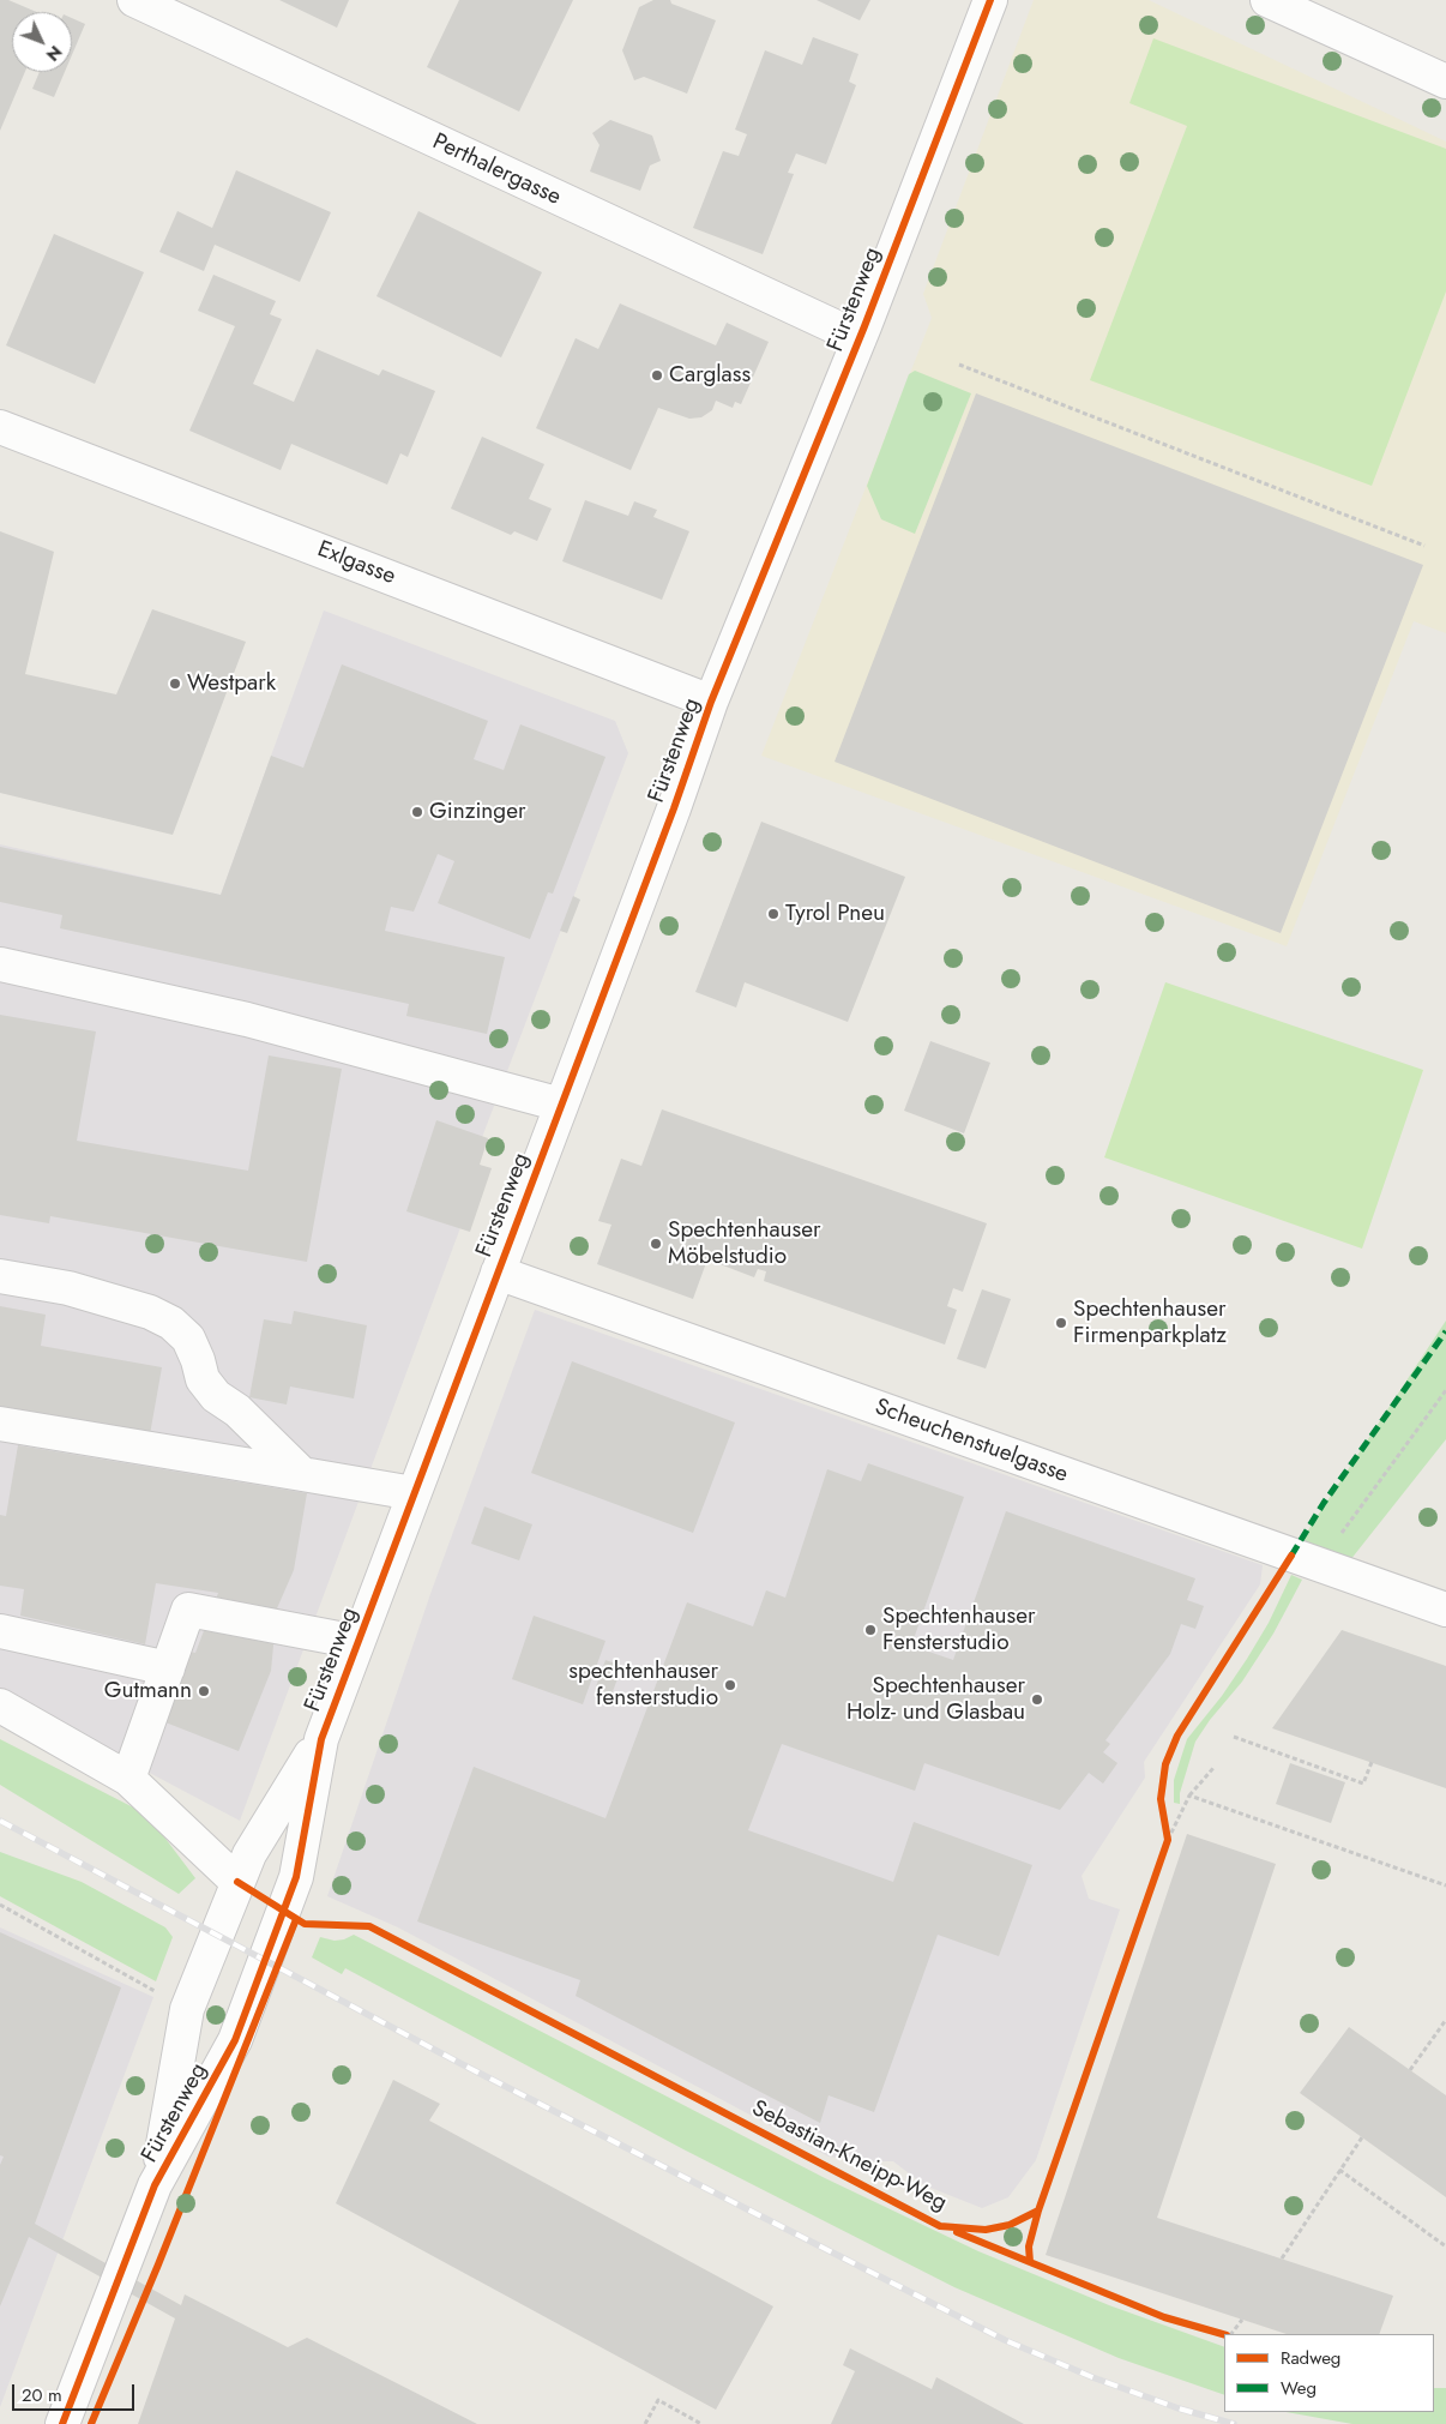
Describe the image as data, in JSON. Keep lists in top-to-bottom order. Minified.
{"streets":{"street":["Perthalergasse","Fürstenweg","Exlgasse","Scheuchenstuelgasse"],"cycle path":["Sebastian-Kneipp-Weg"]},"crossings":[["Perthalergasse","Fürstenweg"],["Fürstenweg","Exlgasse"],["Fürstenweg","Scheuchenstuelgasse"]],"places":["Carglass","Westpark","Ginzinger","Tyrol Pneu","Spechtenhauser Möbelstudio","Spechtenhauser Firmenparkplatz","Spechtenhauser Fensterstudio","spechtenhauser fensterstudio","Gutmann","Spechtenhauser Holz- und Glasbau"],"legend":["Radweg","Weg"],"scale_bar":"20 m","north":"bottom right"}
